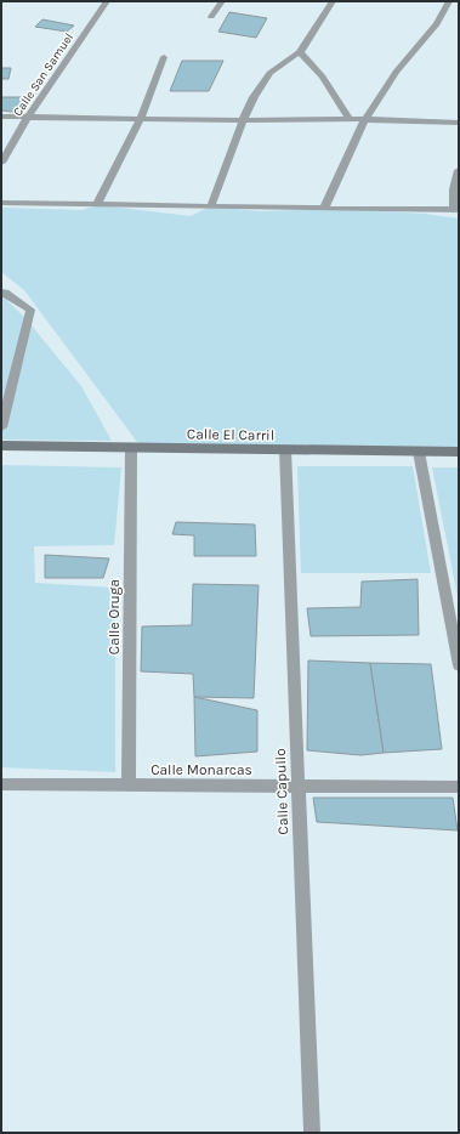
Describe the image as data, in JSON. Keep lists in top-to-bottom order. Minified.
{"streets":{"main road":["Calle El Carril"],"street":["Calle San Samuel","Calle Oruga","Calle Monarcas","Calle Capullo"]},"crossings":[["Calle El Carril","Calle Oruga"],["Calle El Carril","Calle Capullo"],["Calle Oruga","Calle Monarcas"],["Calle Monarcas","Calle Capullo"]]}
